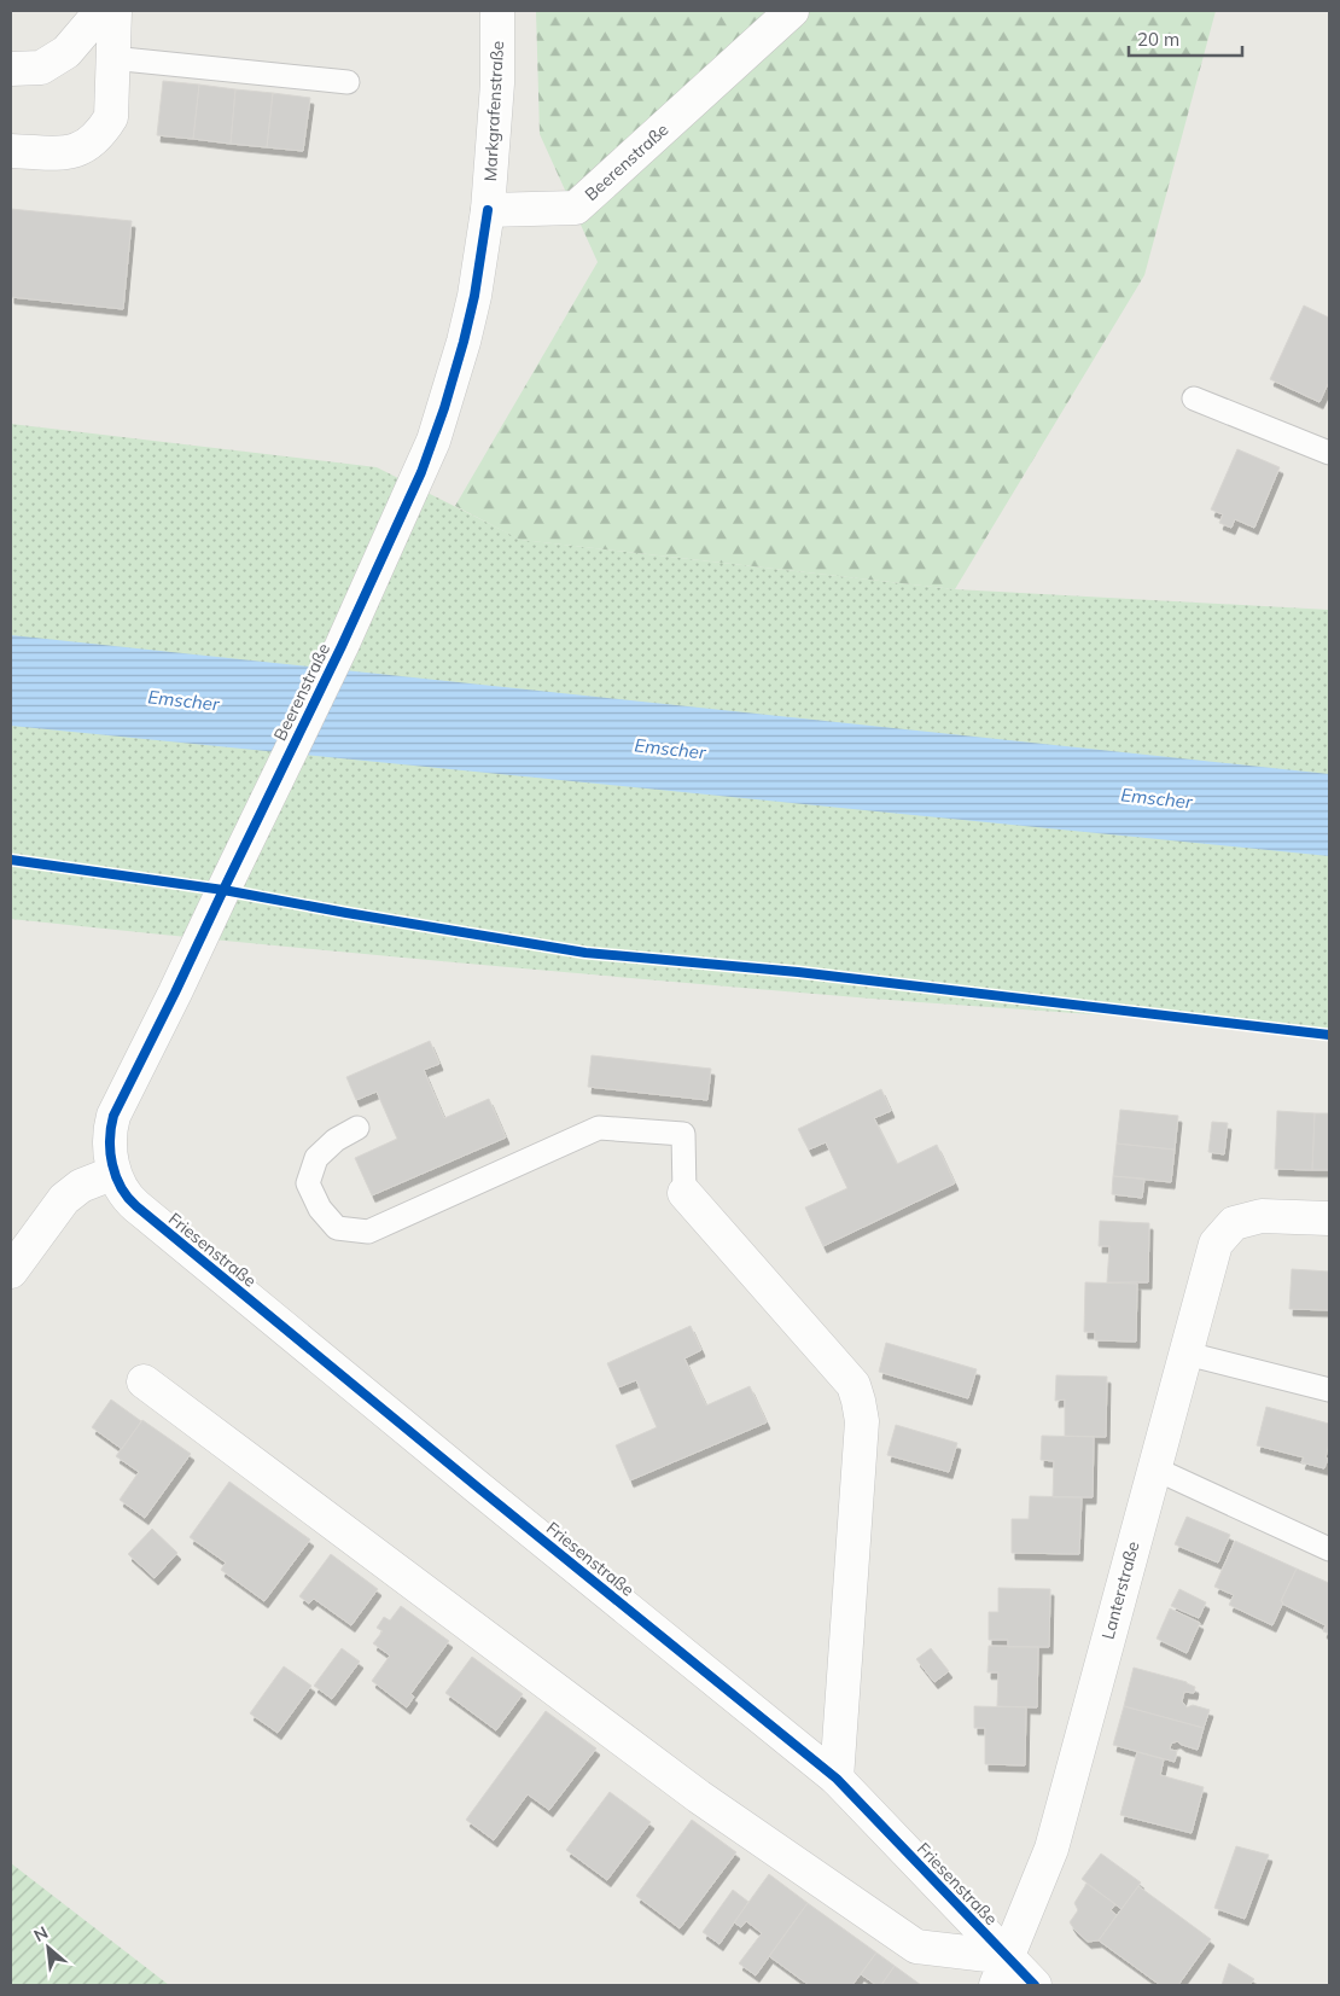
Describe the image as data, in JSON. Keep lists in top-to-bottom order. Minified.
{"streets":{"street":["Markgrafenstraße","Beerenstraße","Friesenstraße","Lanterstraße"]},"crossings":[["Markgrafenstraße","Beerenstraße"],["Beerenstraße","Friesenstraße"],["Friesenstraße","Lanterstraße"]],"water":["Emscher"],"scale_bar":"20 m","north":"top left"}
